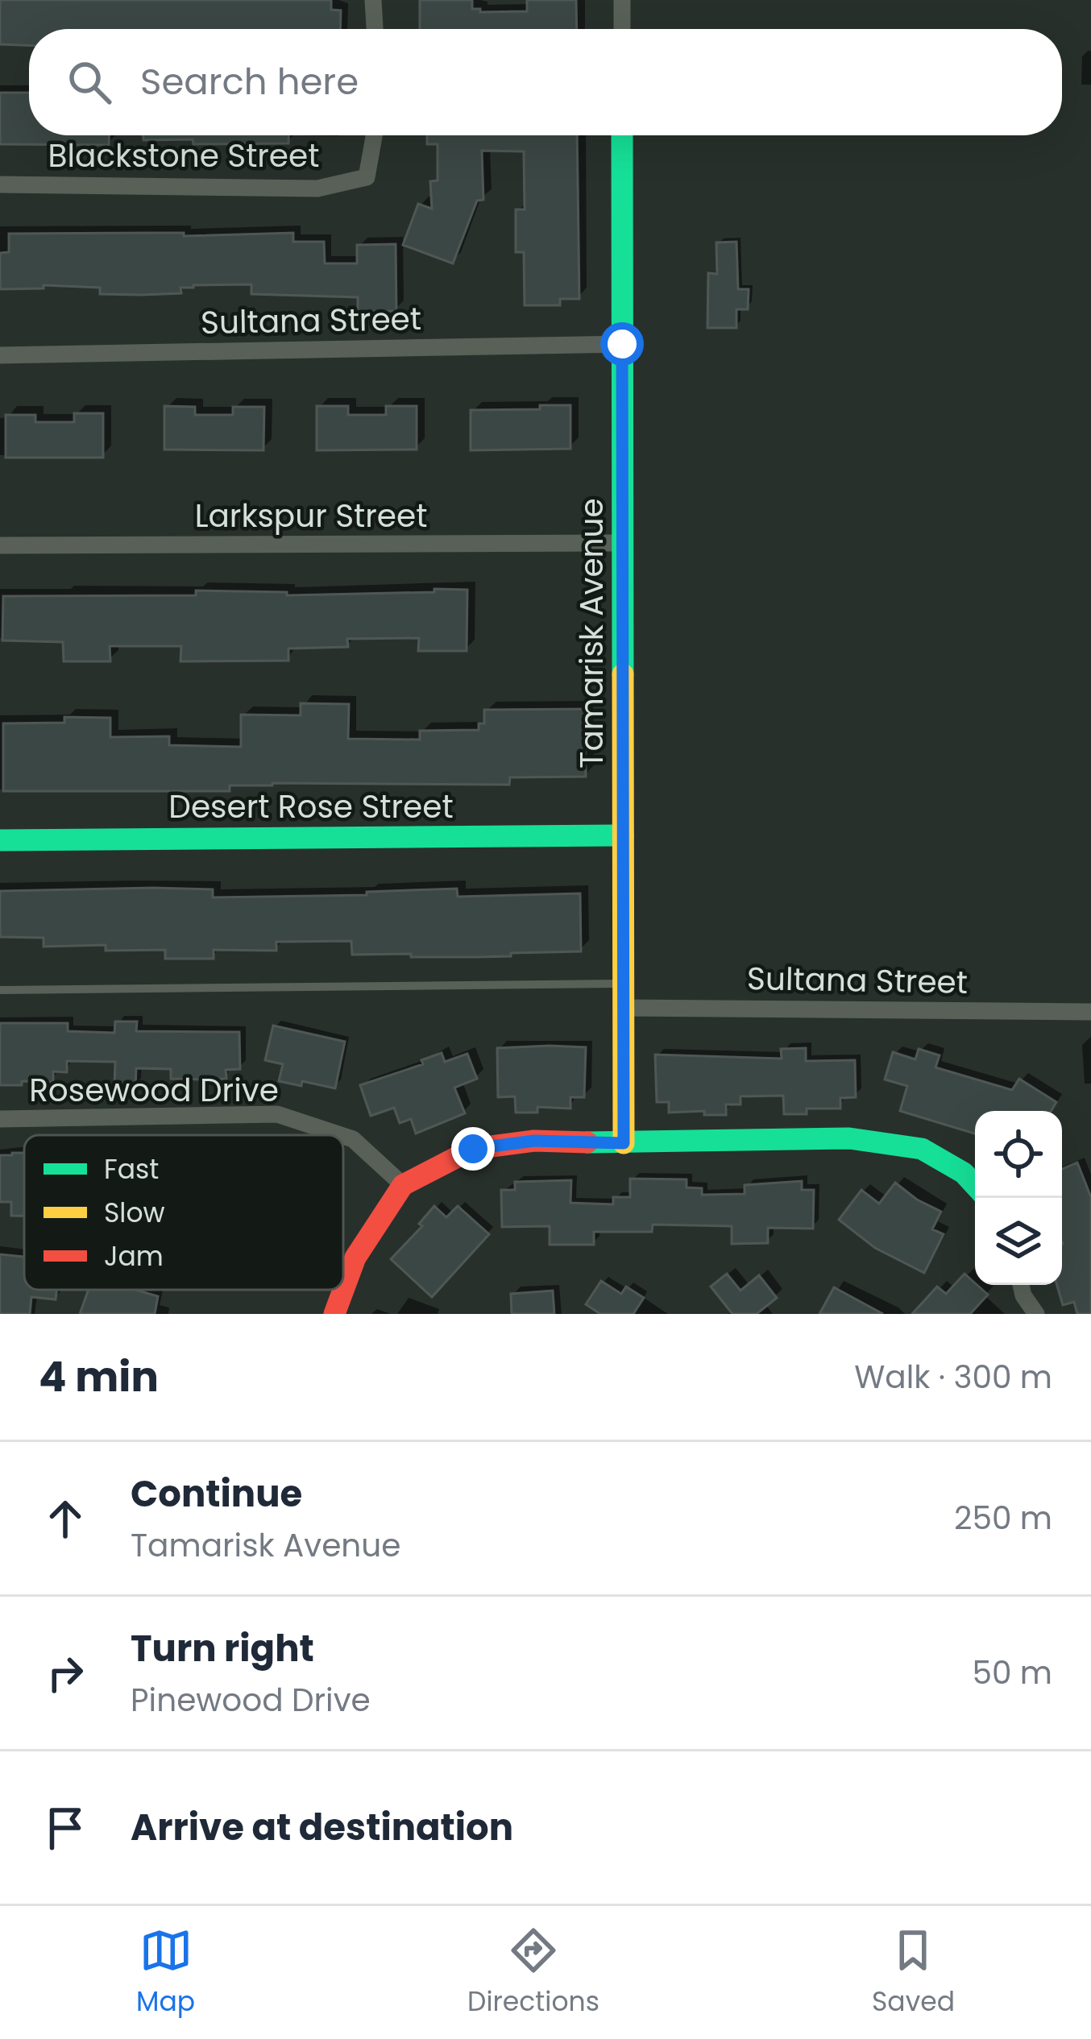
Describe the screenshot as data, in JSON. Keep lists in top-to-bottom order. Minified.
{"streets":{"street":["Blackstone Street","Sultana Street","Larkspur Street","Tamarisk Avenue","Desert Rose Street","Rosewood Drive"]},"crossings":[["Sultana Street","Tamarisk Avenue"],["Larkspur Street","Tamarisk Avenue"],["Tamarisk Avenue","Desert Rose Street"]],"legend":["Fast","Slow","Jam"],"page":{"search":"Search here","heading":["4 min","Walk · 300 m"],"list":[["Continue","Tamarisk Avenue","250 m"],["Turn right","Pinewood Drive","50 m"],"Arrive at destination"],"nav":["Map","Directions","Saved"]}}
